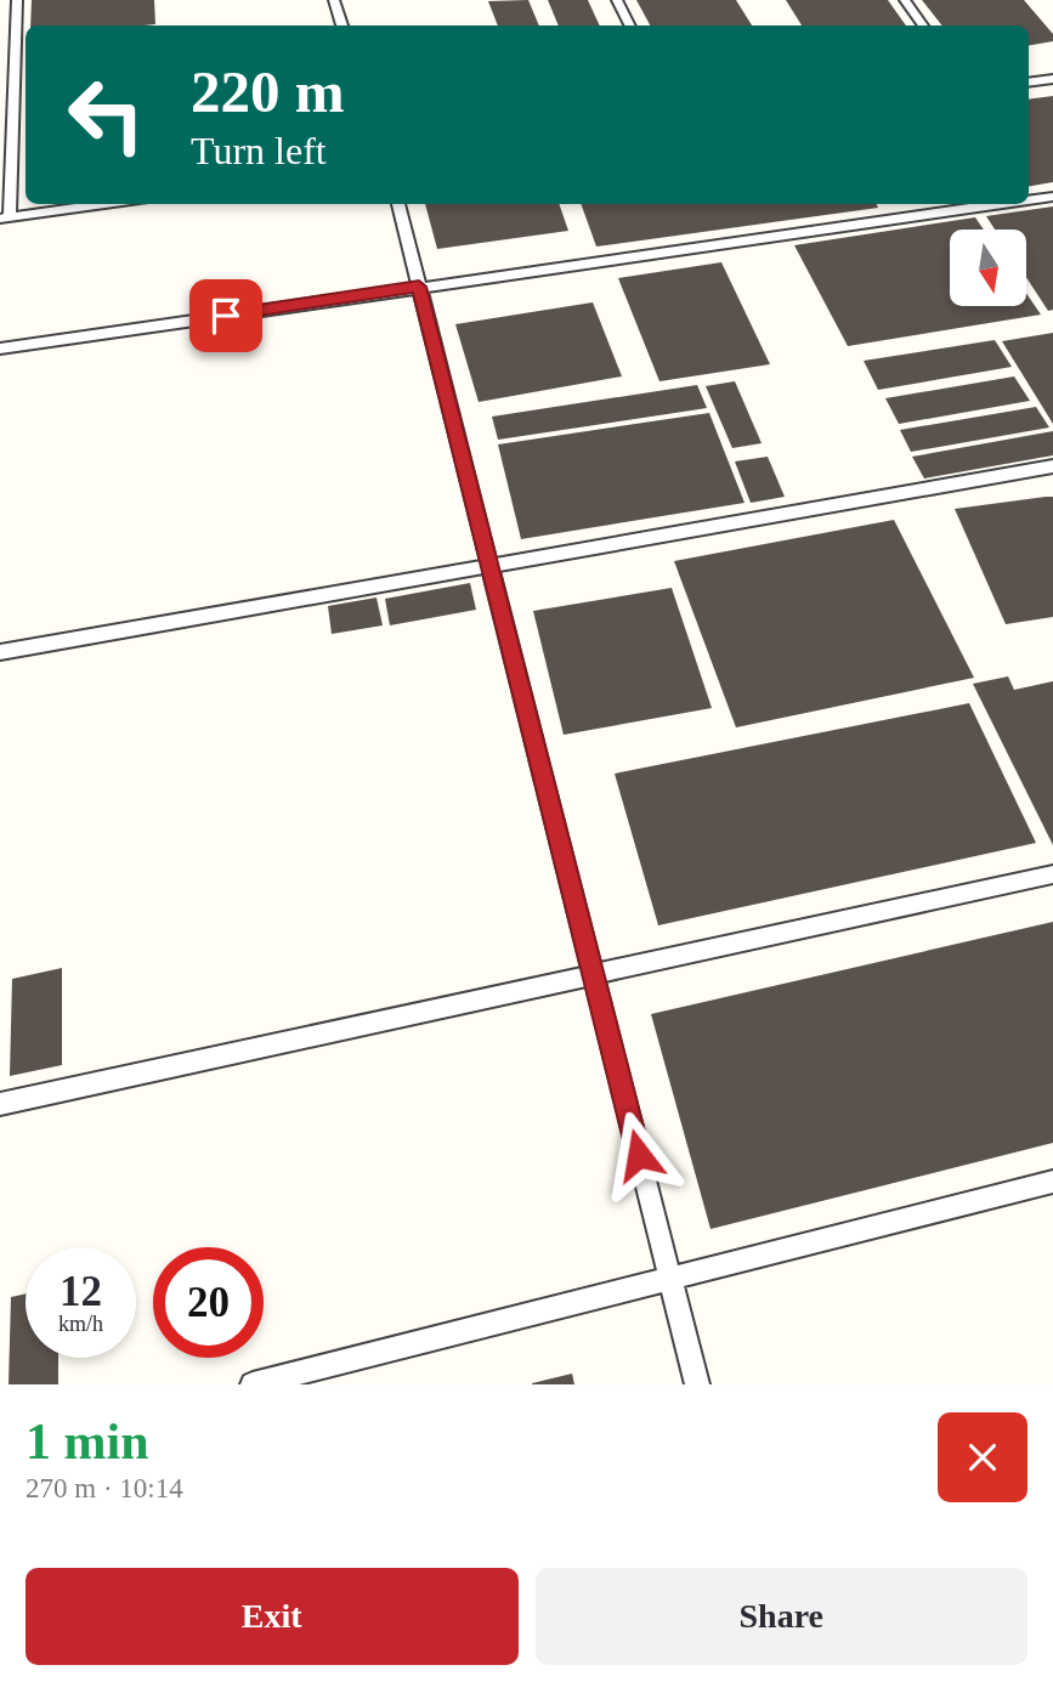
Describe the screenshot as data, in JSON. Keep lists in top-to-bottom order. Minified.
{"north":"bottom","page":{"turn":["220 m","Turn left"],"speed":"12 km/h","limit":"20","heading":["1 min","270 m · 10:14"],"buttons":["Exit","Share"]}}
